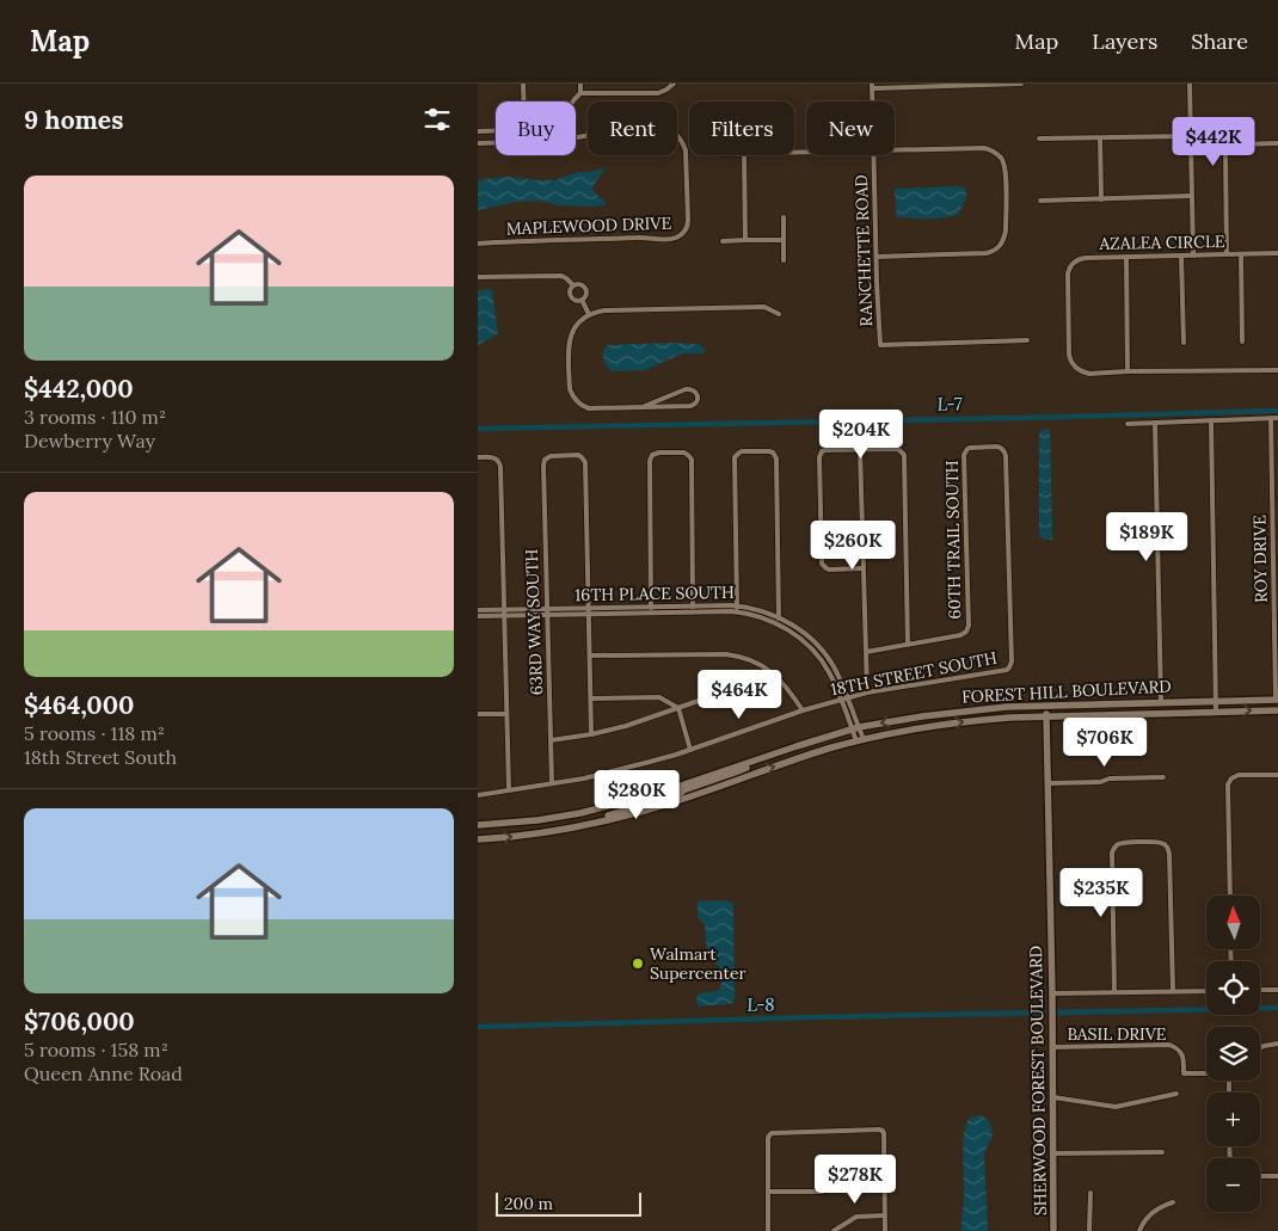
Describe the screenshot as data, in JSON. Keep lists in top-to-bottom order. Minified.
{"streets":{"main road":["FOREST HILL BOULEVARD","SHERWOOD FOREST BOULEVARD"],"street":["MAPLEWOOD DRIVE","AZALEA CIRCLE","RANCHETTE ROAD","60TH TRAIL SOUTH","ROY DRIVE","16TH PLACE SOUTH","63RD WAY SOUTH","18TH STREET SOUTH","BASIL DRIVE"]},"crossings":[["60TH TRAIL SOUTH","18TH STREET SOUTH"],["ROY DRIVE","FOREST HILL BOULEVARD"],["16TH PLACE SOUTH","63RD WAY SOUTH"],["16TH PLACE SOUTH","18TH STREET SOUTH"],["16TH PLACE SOUTH","FOREST HILL BOULEVARD"],["63RD WAY SOUTH","18TH STREET SOUTH"],["FOREST HILL BOULEVARD","SHERWOOD FOREST BOULEVARD"],["BASIL DRIVE","SHERWOOD FOREST BOULEVARD"]],"water":["L-7","L-8"],"places":["Walmart Supercenter"],"scale_bar":"200 m","north":"top","page":{"header":"Map","nav":["Map","Layers","Share"],"heading":"9 homes","chip":["Buy","Rent","Filters","New"],"price":["$442K","$204K","$189K","$260K","$464K","$706K","$280K","$235K","$278K"],"list":[{"name":"$442,000","note":"3 rooms · 110 m² · Dewberry Way"},{"name":"$464,000","note":"5 rooms · 118 m² · 18th Street South"},{"name":"$706,000","note":"5 rooms · 158 m² · Queen Anne Road"}],"map_buttons":["+","−"],"scale":"200 m"}}
